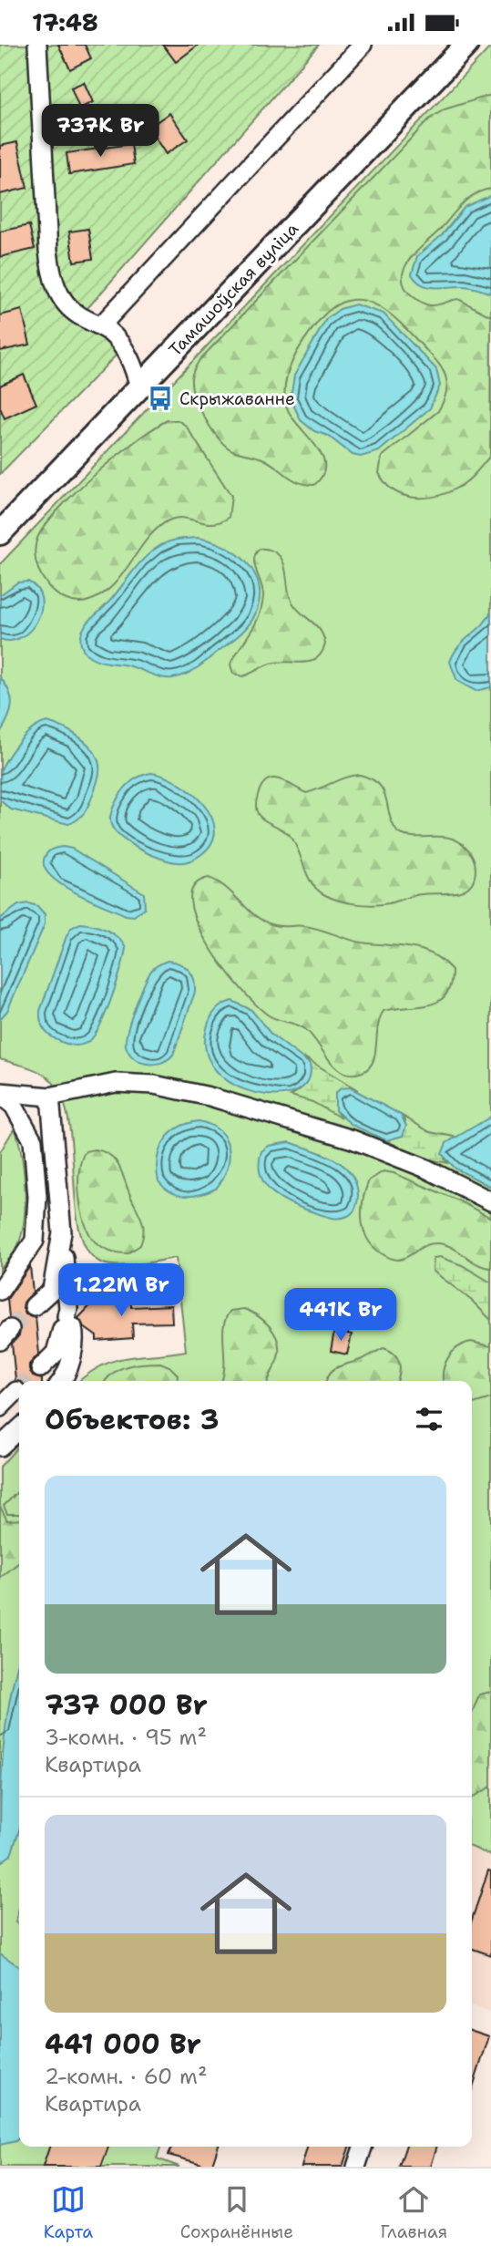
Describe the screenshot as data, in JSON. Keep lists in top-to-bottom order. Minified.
{"streets":{"main road":["Тамашоўская вуліца"]},"places":{"bus stop":["Скрыжаванне"]},"page":{"status":"17:48","price":["737K Br","1.22M Br","441K Br"],"heading":"Объектов: 3","list":[{"name":"737 000 Br","note":"3-комн. · 95 m² · Квартира"},{"name":"441 000 Br","note":"2-комн. · 60 m² · Квартира"}],"tabs":["Карта","Сохранённые","Главная"]}}
